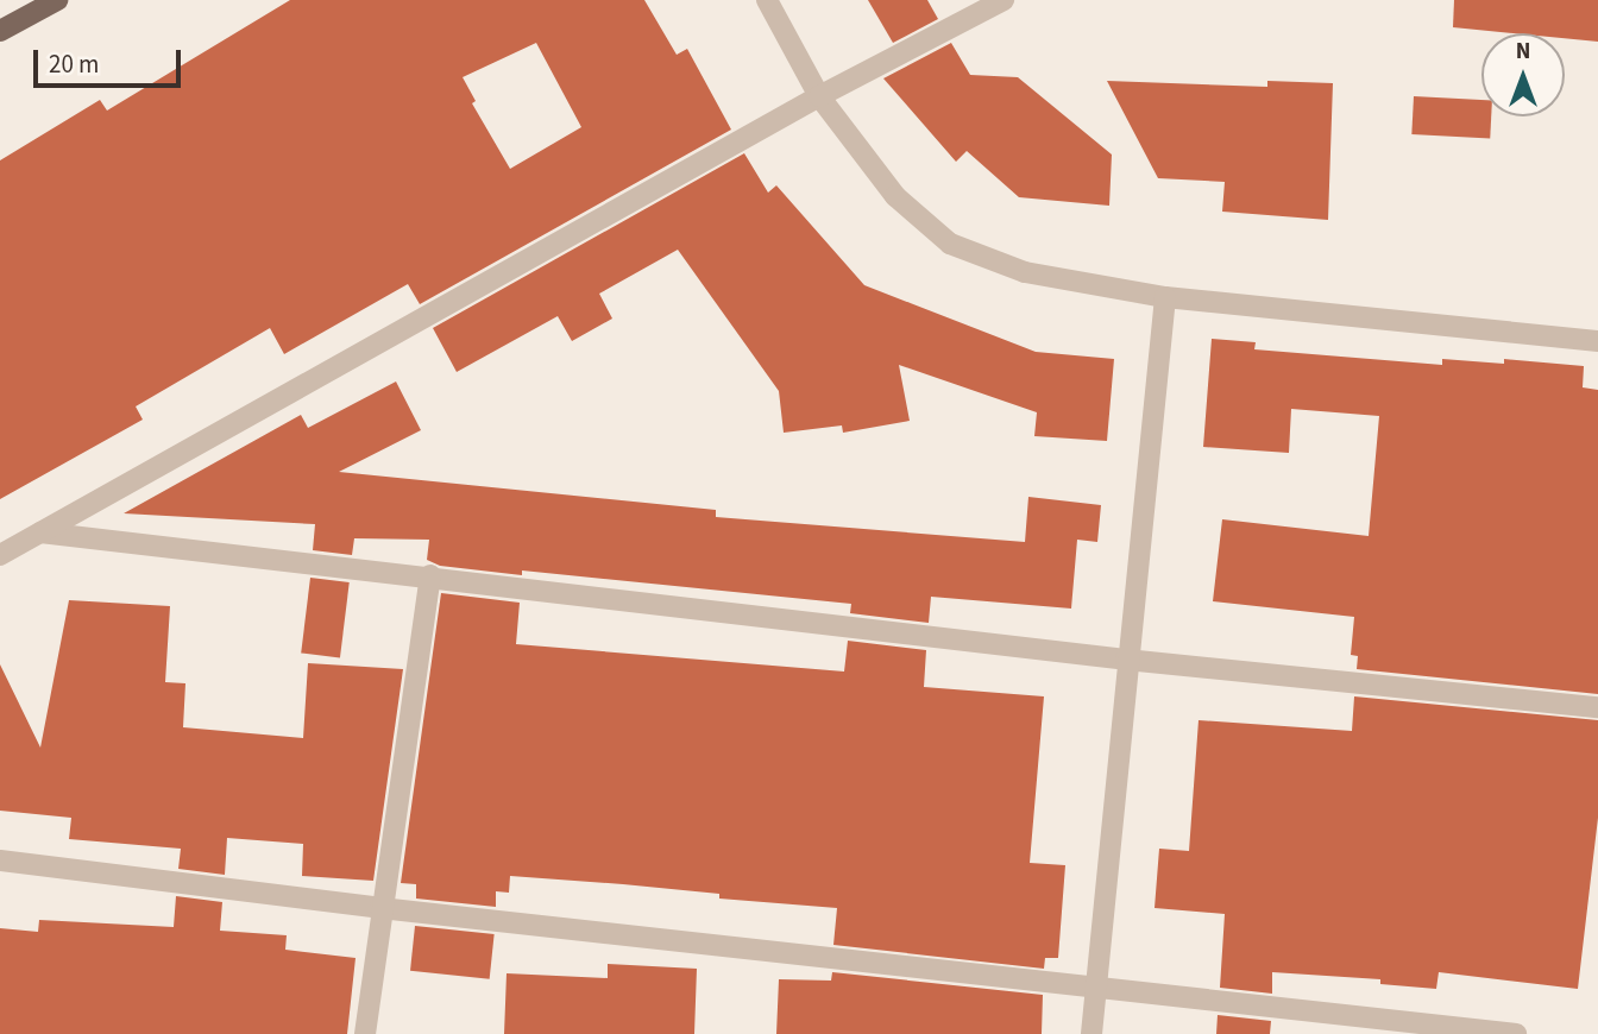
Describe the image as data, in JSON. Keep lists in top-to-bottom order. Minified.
{"scale_bar":"20 m","north":"top"}
